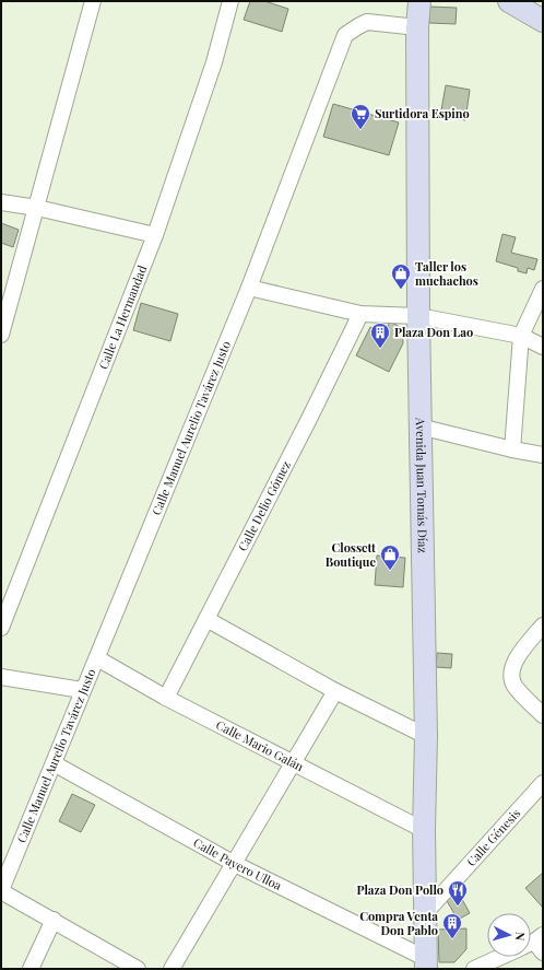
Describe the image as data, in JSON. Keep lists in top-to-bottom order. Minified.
{"streets":{"street":["Calle La Hermandad","Calle Manuel Aurelio Tavárez Justo","Avenida Juan Tomás Díaz","Calle Delio Gómez","Calle Mario Galán","Calle Génesis","Calle Payero Ulloa"]},"crossings":[["Calle Manuel Aurelio Tavárez Justo","Avenida Juan Tomás Díaz"],["Calle Manuel Aurelio Tavárez Justo","Calle Mario Galán"],["Calle Manuel Aurelio Tavárez Justo","Calle Payero Ulloa"],["Avenida Juan Tomás Díaz","Calle Mario Galán"],["Avenida Juan Tomás Díaz","Calle Génesis"],["Avenida Juan Tomás Díaz","Calle Payero Ulloa"],["Calle Delio Gómez","Calle Mario Galán"]],"places":{"supermarket":["Surtidora Espino"],"shop":["Taller los muchachos","Clossett Boutique"],"building":["Plaza Don Lao","Compra Venta Don Pablo"],"restaurant":["Plaza Don Pollo"]},"north":"right"}
